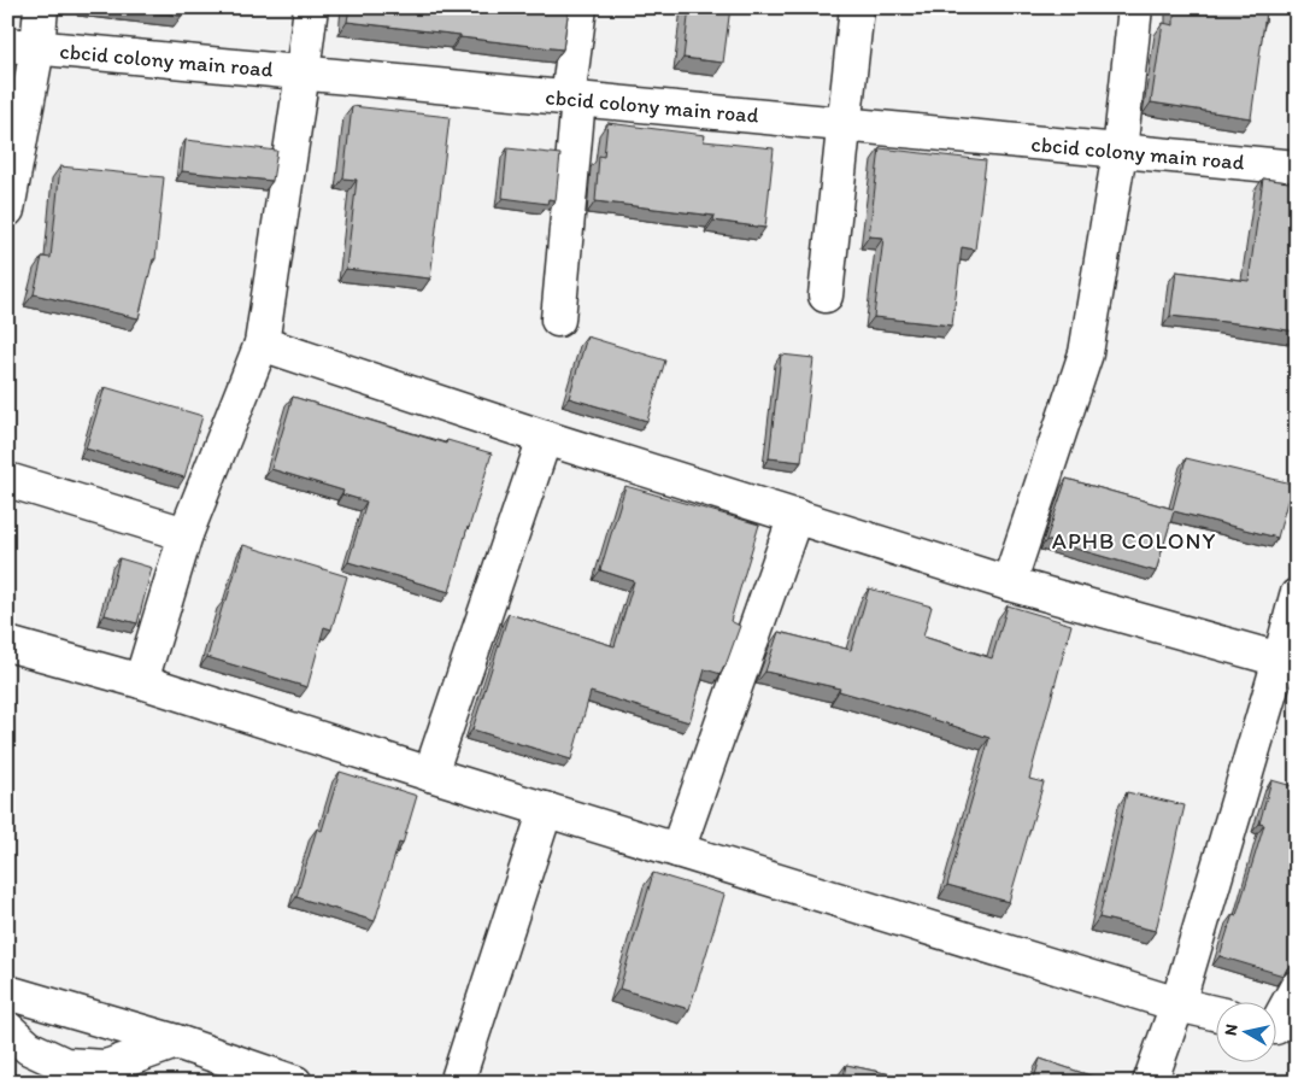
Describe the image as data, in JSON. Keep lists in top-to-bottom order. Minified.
{"streets":{"street":["cbcid colony main road"]},"districts":["APHB COLONY"],"north":"left"}
